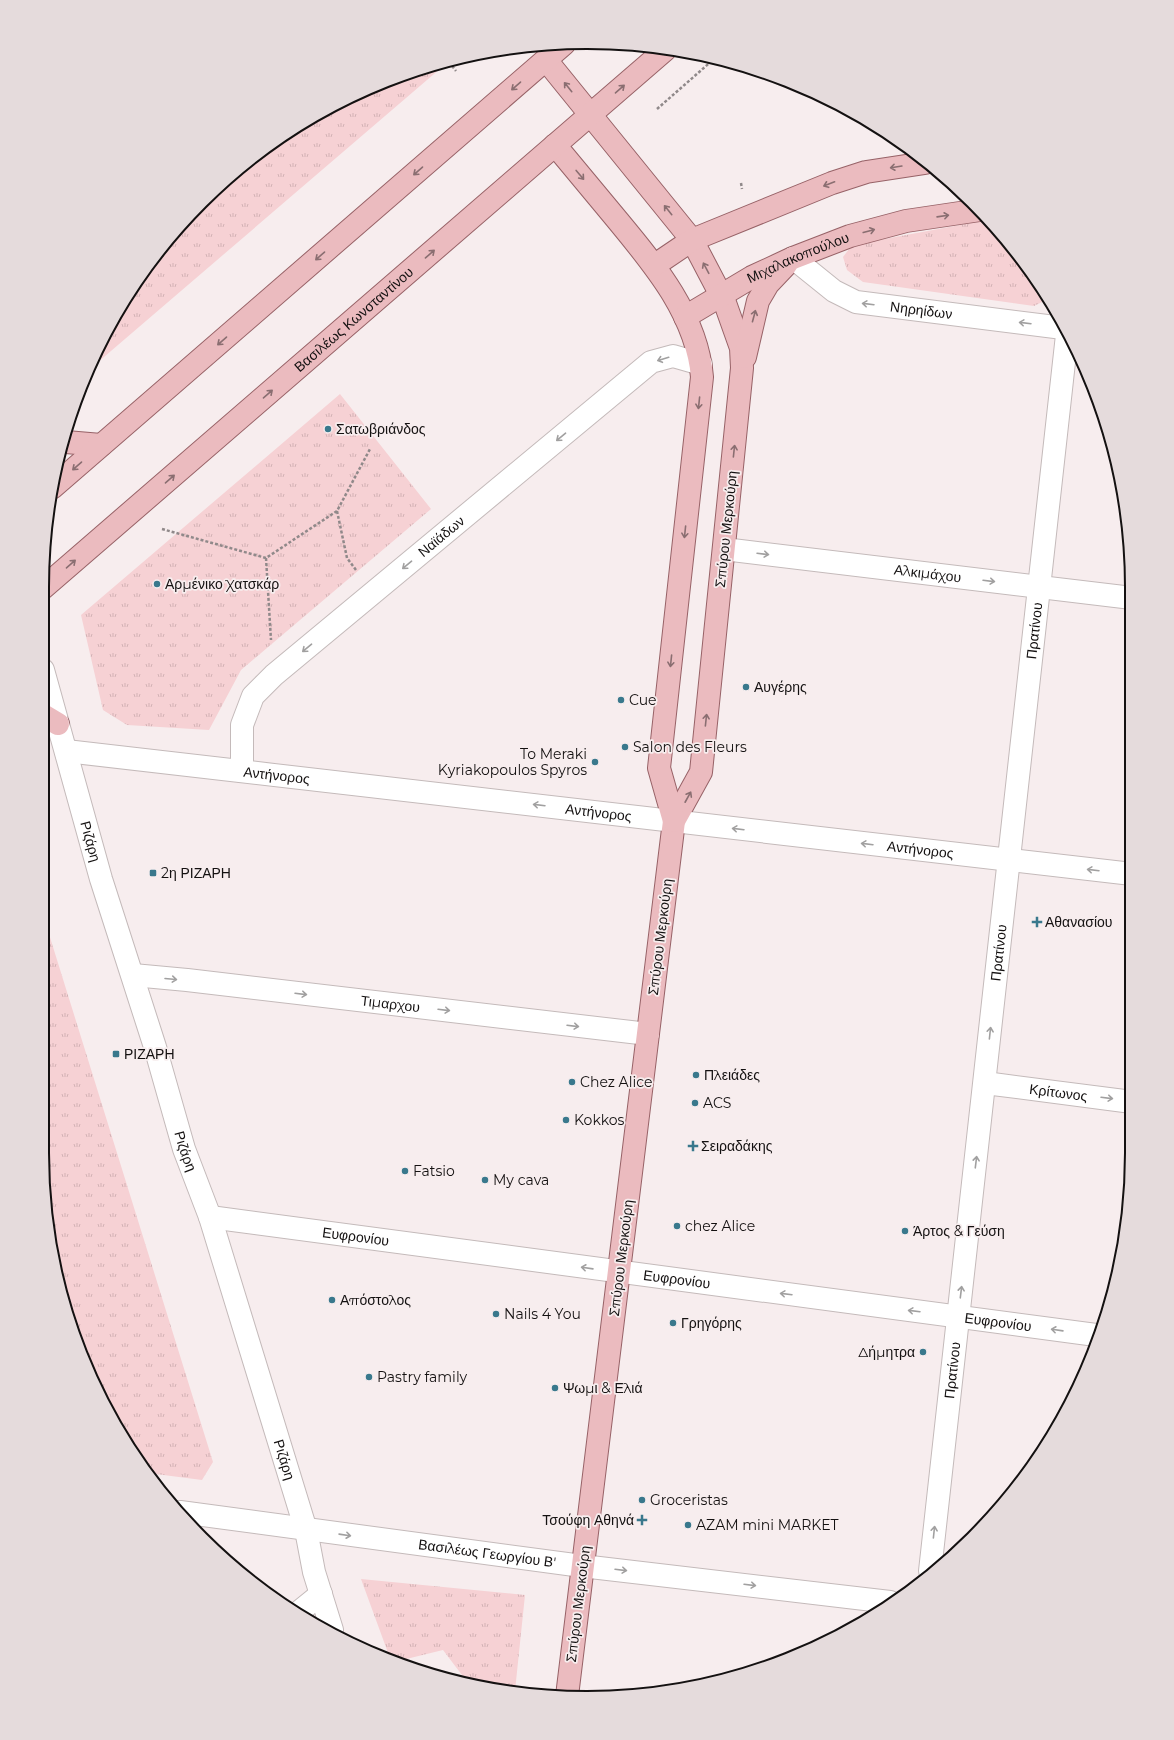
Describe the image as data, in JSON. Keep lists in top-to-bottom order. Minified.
{"streets":{"main road":["Μιχαλακοπούλου","Βασιλέως Κωνσταντίνου","Σπύρου Μερκούρη"],"street":["Νηρηίδων","Ναϊάδων","Αλκιμάχου","Πρατίνου","Αντήνορος","Ριζάρη","Τιμαρχου","Κρίτωνος","Ευφρονίου","Βασιλέως Γεωργίου Β'"]},"crossings":[["Μιχαλακοπούλου","Νηρηίδων"],["Μιχαλακοπούλου","Σπύρου Μερκούρη"],["Σπύρου Μερκούρη","Ναϊάδων"],["Σπύρου Μερκούρη","Αλκιμάχου"],["Σπύρου Μερκούρη","Αντήνορος"],["Σπύρου Μερκούρη","Τιμαρχου"],["Σπύρου Μερκούρη","Ευφρονίου"],["Σπύρου Μερκούρη","Βασιλέως Γεωργίου Β'"],["Ναϊάδων","Αντήνορος"],["Αλκιμάχου","Πρατίνου"],["Πρατίνου","Αντήνορος"],["Πρατίνου","Κρίτωνος"],["Πρατίνου","Ευφρονίου"],["Αντήνορος","Ριζάρη"],["Ριζάρη","Τιμαρχου"],["Ριζάρη","Ευφρονίου"],["Ριζάρη","Βασιλέως Γεωργίου Β'"]],"one_way":["Νηρηίδων","Ναϊάδων","Αλκιμάχου","Πρατίνου","Αντήνορος","Τιμαρχου","Κρίτωνος","Ευφρονίου","Βασιλέως Γεωργίου Β'"],"places":{"other":["Σατωβριάνδος","Αρμένικο Χατσκάρ","Αυγέρης","Cue","Salon des Fleurs","To Meraki Kyriakopoulos Spyros","Πλειάδες","Chez Alice","ACS","Kokkos","Fatsio","My cava","chez Alice","Άρτος & Γεύση","Απόστολος","Nails 4 You","Γρηγόρης","Δήμητρα","Pastry family","Ψωμι & Ελιά","Groceristas","AZAM mini MARKET"],"transit":["2η ΡΙΖΑΡΗ","ΡΙΖΑΡΗ"],"health":["Αθανασίου","Σειραδάκης","Τσούφη Αθηνά"]}}
